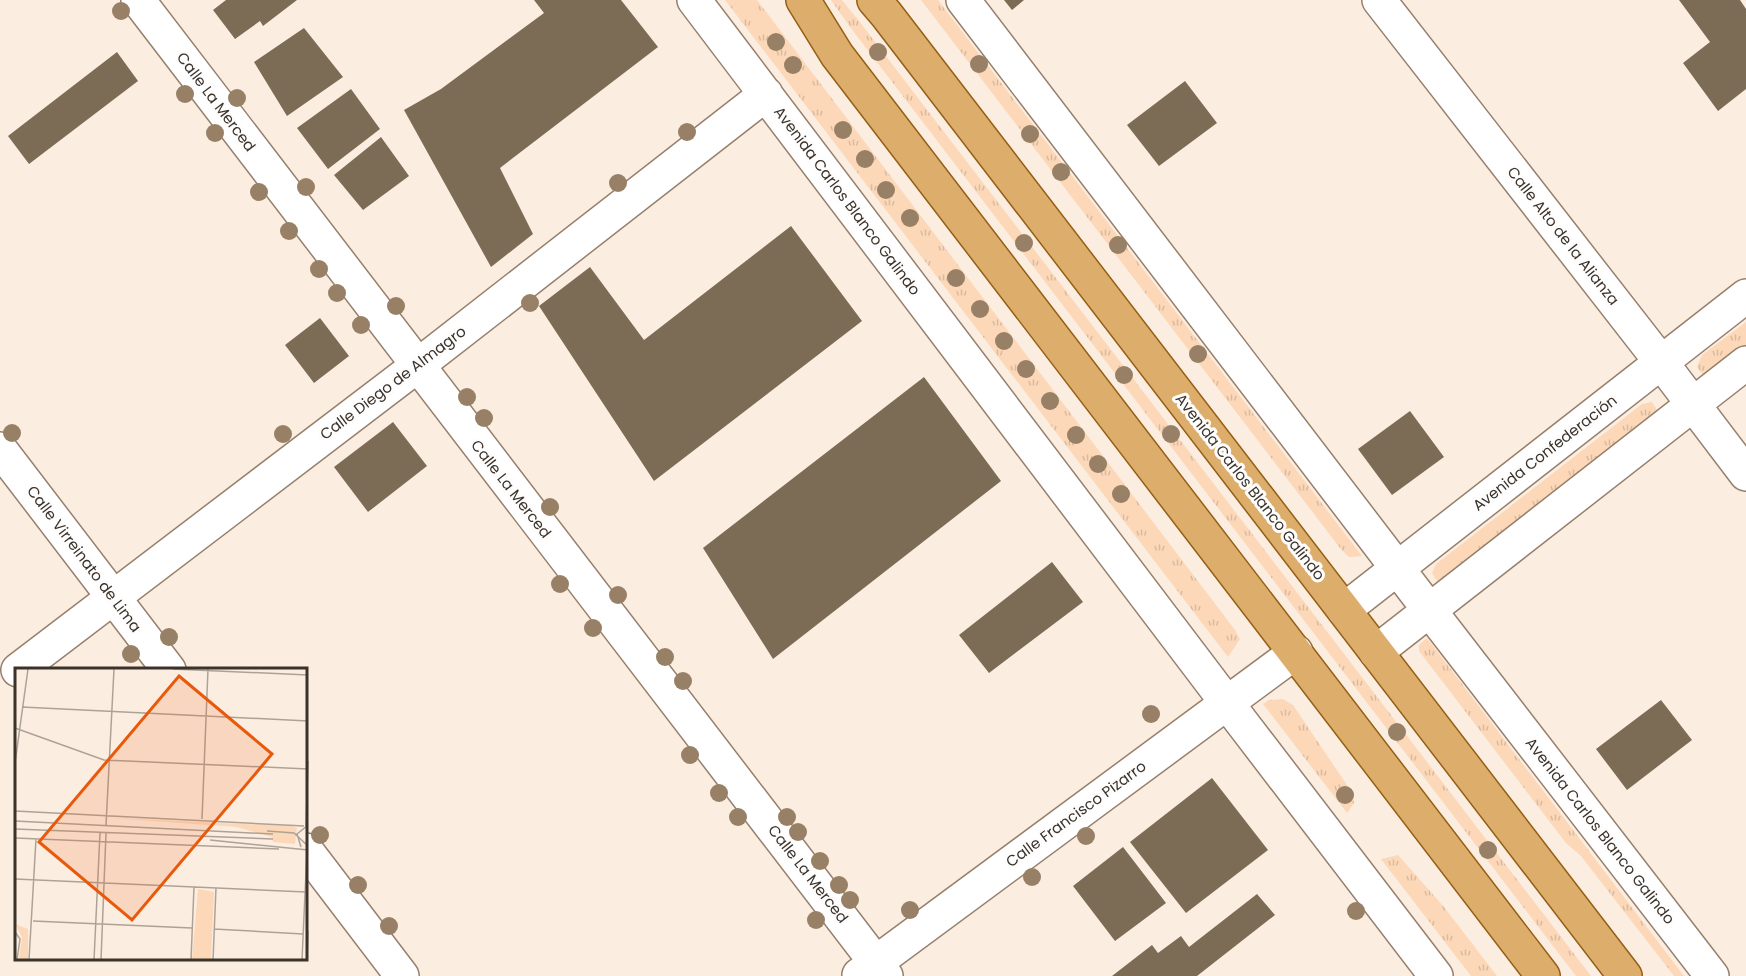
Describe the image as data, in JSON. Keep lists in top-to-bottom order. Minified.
{"streets":{"main road":["Avenida Carlos Blanco Galindo"],"street":["Calle La Merced","Calle Alto de la Alianza","Calle Diego de Almagro","Avenida Confederación","Calle Virreinato de Lima","Calle Francisco Pizarro"]},"crossings":[["Calle La Merced","Calle Diego de Almagro"],["Calle La Merced","Calle Francisco Pizarro"],["Avenida Carlos Blanco Galindo","Calle Diego de Almagro"],["Avenida Carlos Blanco Galindo","Avenida Confederación"],["Avenida Carlos Blanco Galindo","Calle Francisco Pizarro"],["Calle Alto de la Alianza","Avenida Confederación"],["Calle Diego de Almagro","Calle Virreinato de Lima"]]}
